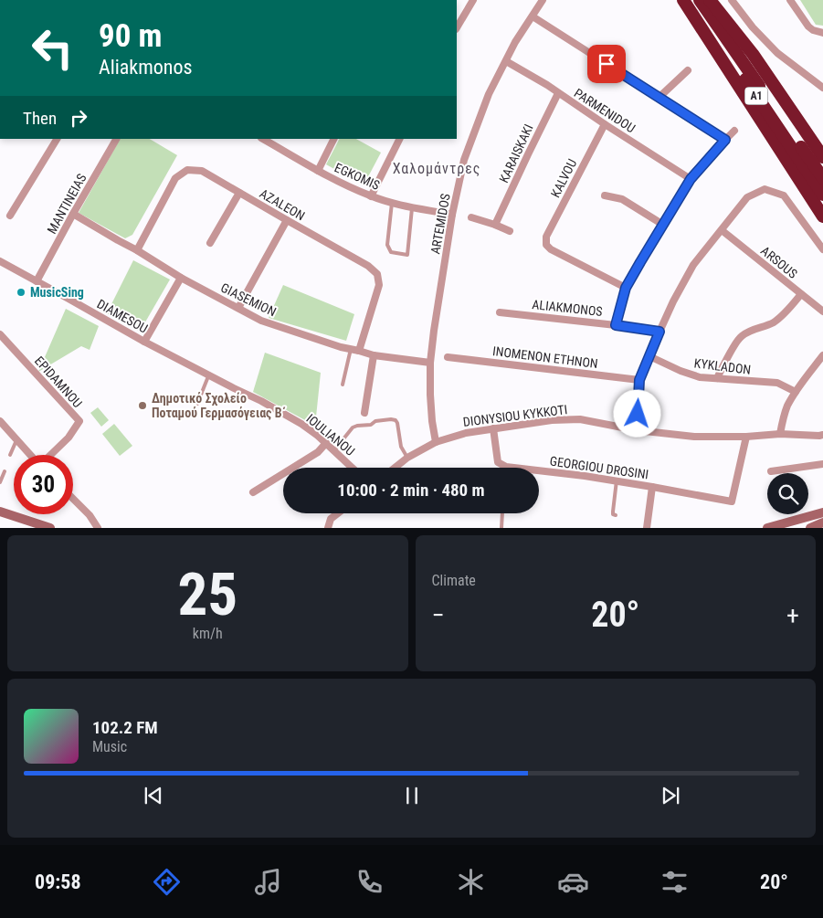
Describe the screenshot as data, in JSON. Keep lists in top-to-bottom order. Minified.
{"streets":{"highway":["A1"],"street":["PARMENIDOU","KARAISKAKI","EGKOMIS","KALVOU","MANTINEIAS","AZALEON","ARTEMIDOS","ARSOUS","GIASEMION","ALIAKMONOS","DIAMESOU","INOMENON ETHNON","KYKLADON","EPIDAMNOU","DIONYSIOU KYKKOTI","IOULIANOU","GEORGIOU DROSINI"]},"crossings":[["PARMENIDOU","KARAISKAKI"],["PARMENIDOU","KALVOU"],["PARMENIDOU","ARTEMIDOS"],["EGKOMIS","ARTEMIDOS"],["MANTINEIAS","GIASEMION"],["MANTINEIAS","DIAMESOU"],["AZALEON","GIASEMION"],["ARTEMIDOS","GIASEMION"],["ARTEMIDOS","DIONYSIOU KYKKOTI"],["DIAMESOU","IOULIANOU"],["DIONYSIOU KYKKOTI","GEORGIOU DROSINI"]],"districts":["Χαλομάντρες"],"places":["MusicSing","Δημοτικό Σχολείο Ποταμού Γερμασόγειας Β΄"],"page":{"turn":["90 m","Aliakmonos"],"then":"Then","limit":"30","trip":"10:00 · 2 min · 480 m","tile":[["25","km/h"],"Climate"],"heat":["−","20°","+"],"song":["102.2 FM","Music"],"tabs":["09:58","20°"]}}
